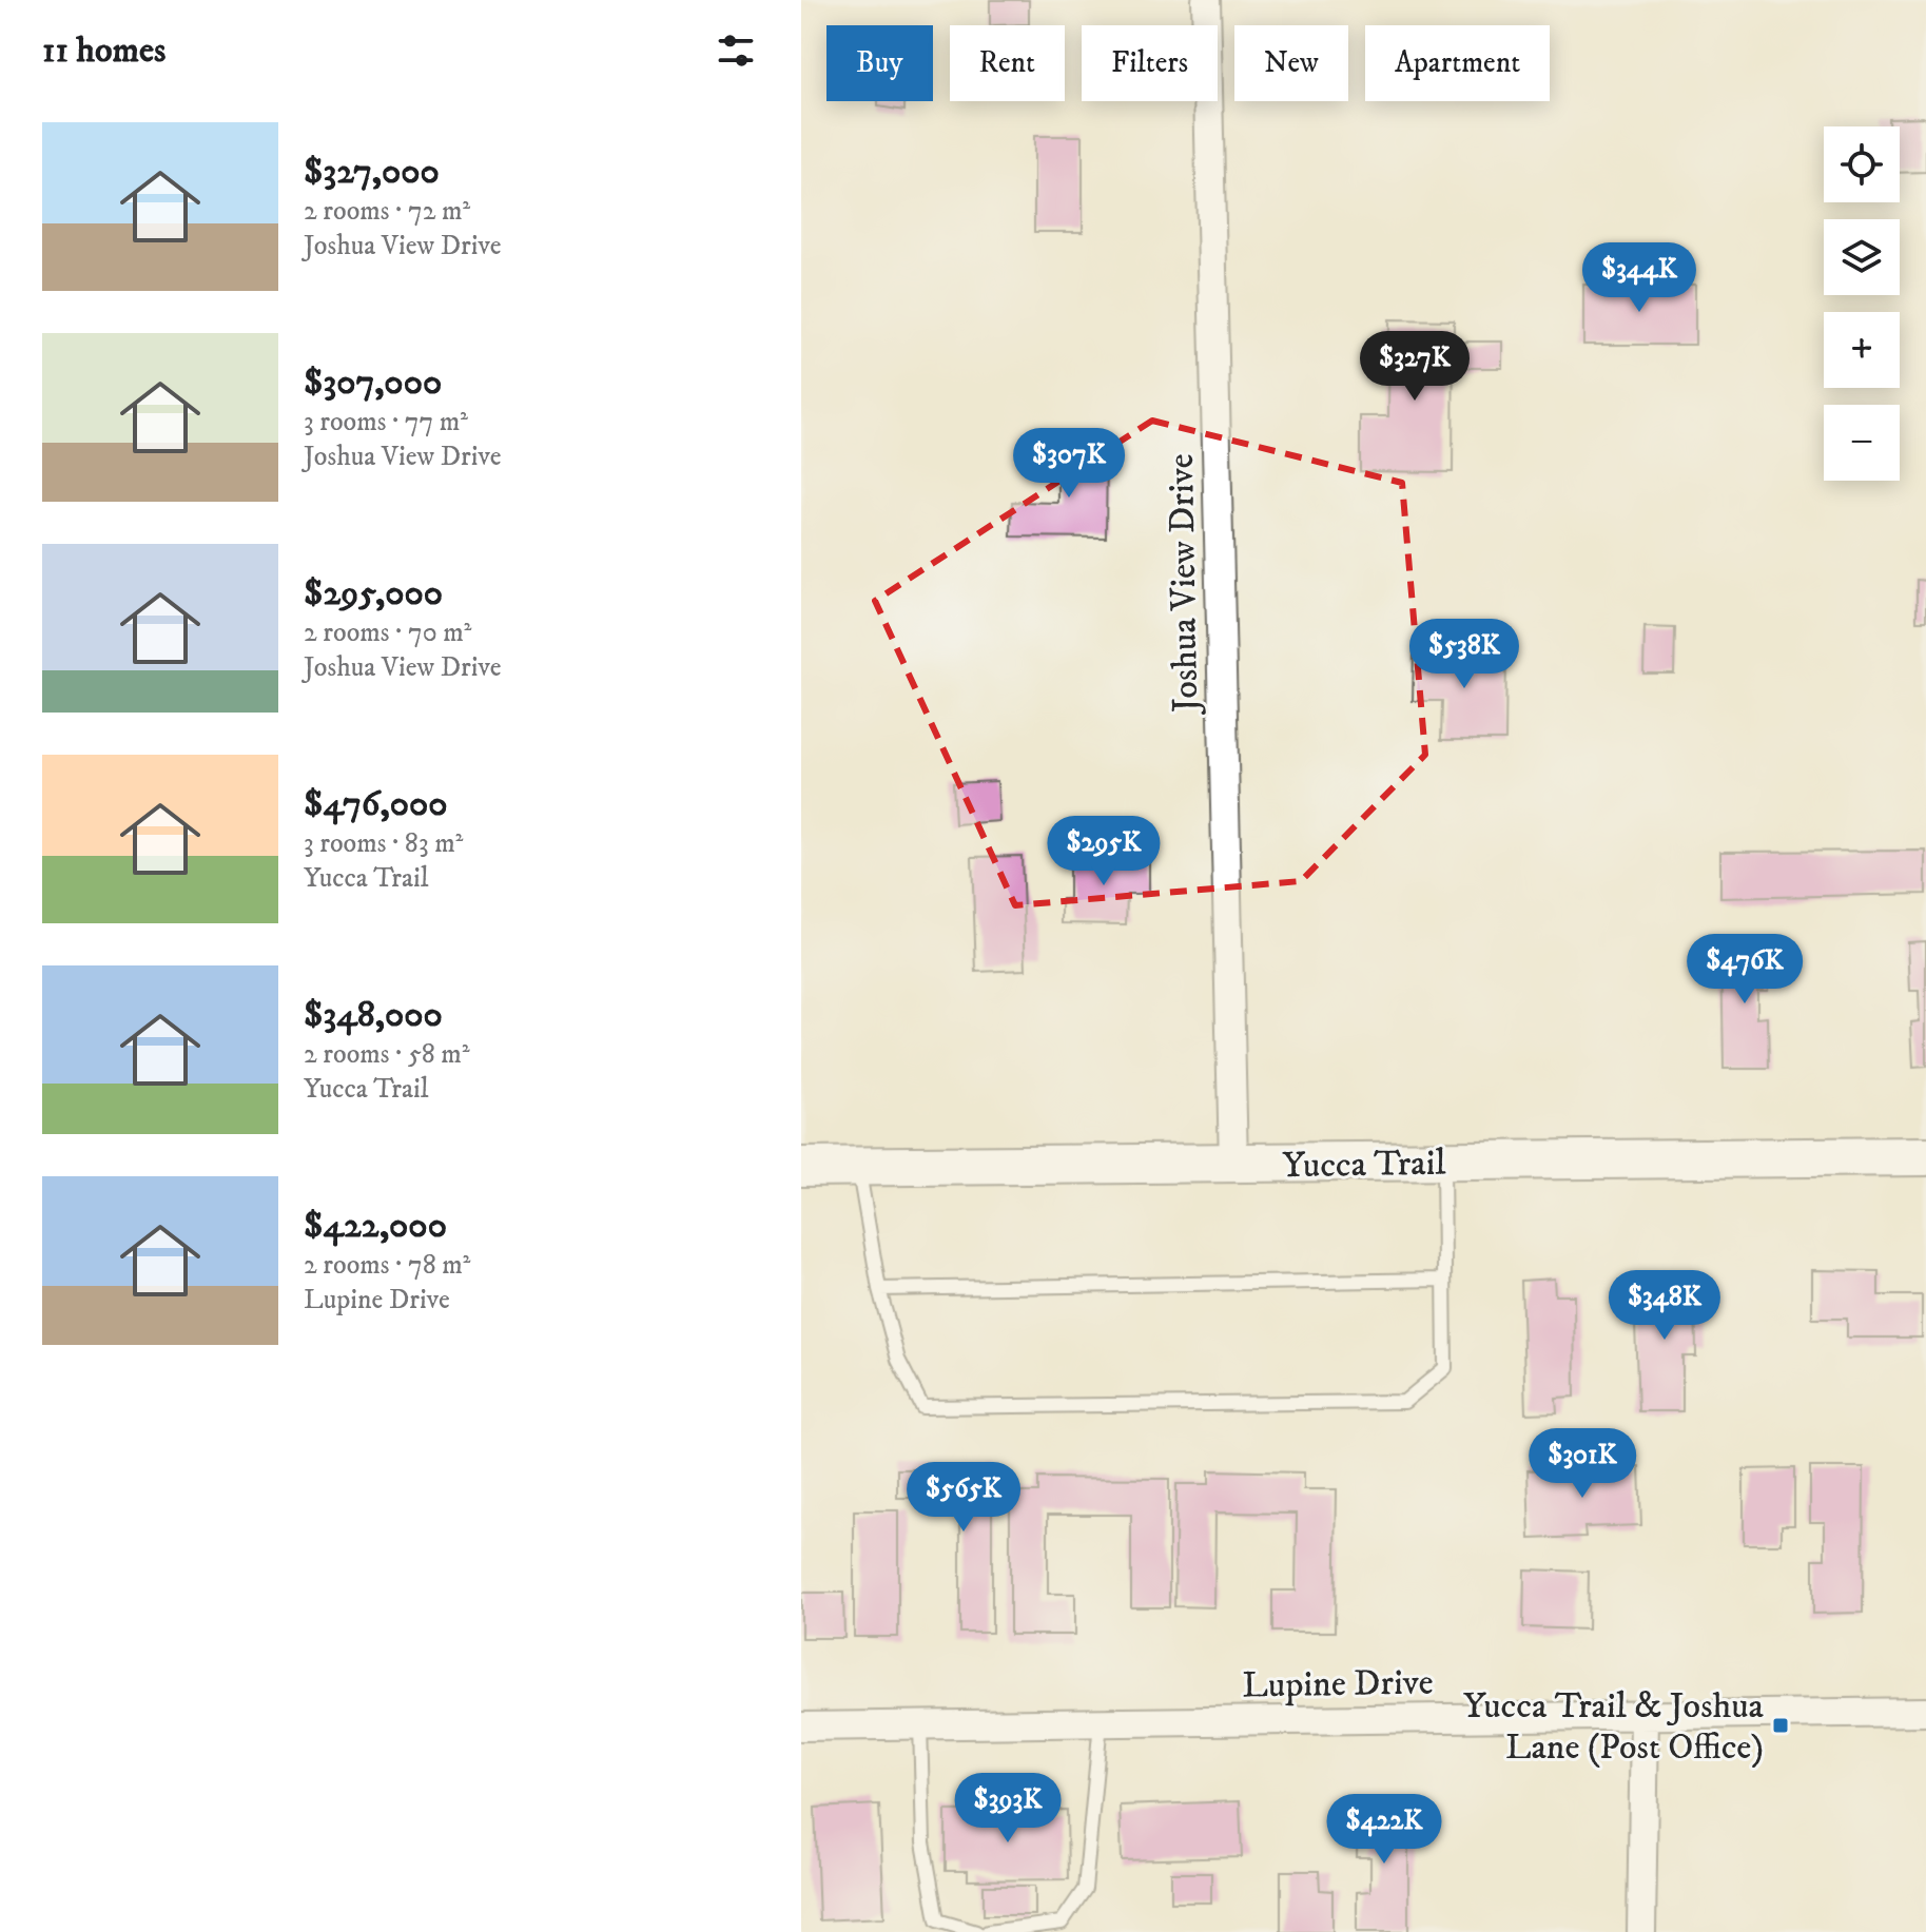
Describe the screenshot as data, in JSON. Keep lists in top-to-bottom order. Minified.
{"streets":{"main road":["Yucca Trail"],"street":["Joshua View Drive","Lupine Drive"]},"crossings":[["Joshua View Drive","Yucca Trail"]],"places":{"transit":["Yucca Trail & Joshua Lane (Post Office)"]},"page":{"heading":"11 homes","chip":["Buy","Rent","Filters","New","Apartment"],"list":[{"name":"$327,000","note":"2 rooms · 72 m² · Joshua View Drive"},{"name":"$307,000","note":"3 rooms · 77 m² · Joshua View Drive"},{"name":"$295,000","note":"2 rooms · 70 m² · Joshua View Drive"},{"name":"$476,000","note":"3 rooms · 83 m² · Yucca Trail"},{"name":"$348,000","note":"2 rooms · 58 m² · Yucca Trail"},{"name":"$422,000","note":"2 rooms · 78 m² · Lupine Drive"}],"map_buttons":["+","−"],"price":["$344K","$327K","$307K","$538K","$295K","$476K","$348K","$301K","$565K","$393K","$422K"]}}
